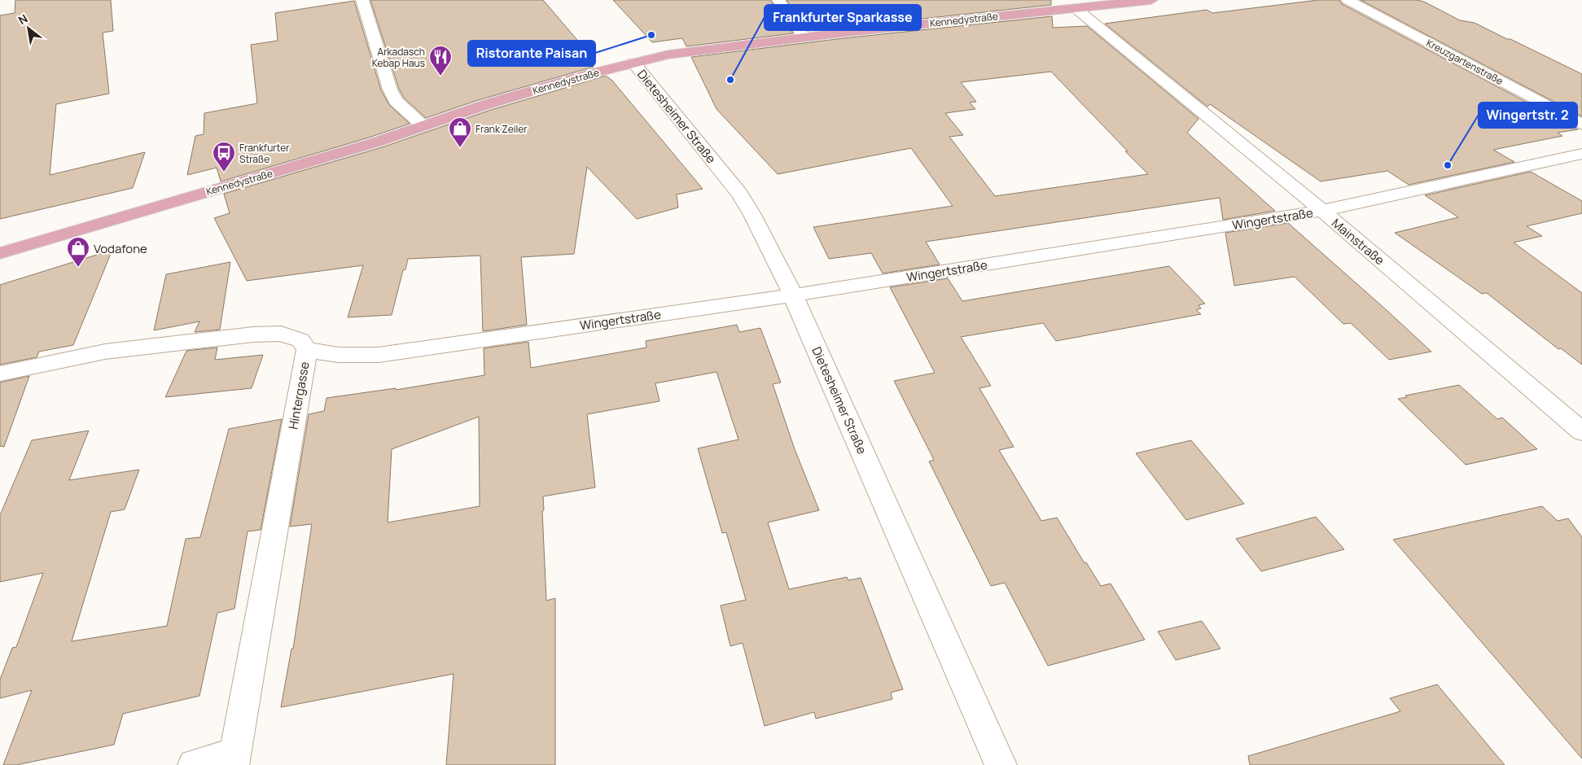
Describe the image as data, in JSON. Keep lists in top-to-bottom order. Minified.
{"streets":{"main road":["Kennedystraße"],"street":["Kreuzgartenstraße","Dietesheimer Straße","Wingertstraße","Mainstraße","Hintergasse"]},"crossings":[["Kennedystraße","Dietesheimer Straße"],["Kennedystraße","Mainstraße"],["Dietesheimer Straße","Wingertstraße"],["Wingertstraße","Mainstraße"],["Wingertstraße","Hintergasse"]],"places":{"other":["Ristorante Paisan","Frankfurter Sparkasse","Wingertstr. 2"],"restaurant":["Arkadasch Kebap Haus"],"shop":["Frank Zeiler","Vodafone"],"bus stop":["Frankfurter Straße"]},"north":"top left"}
